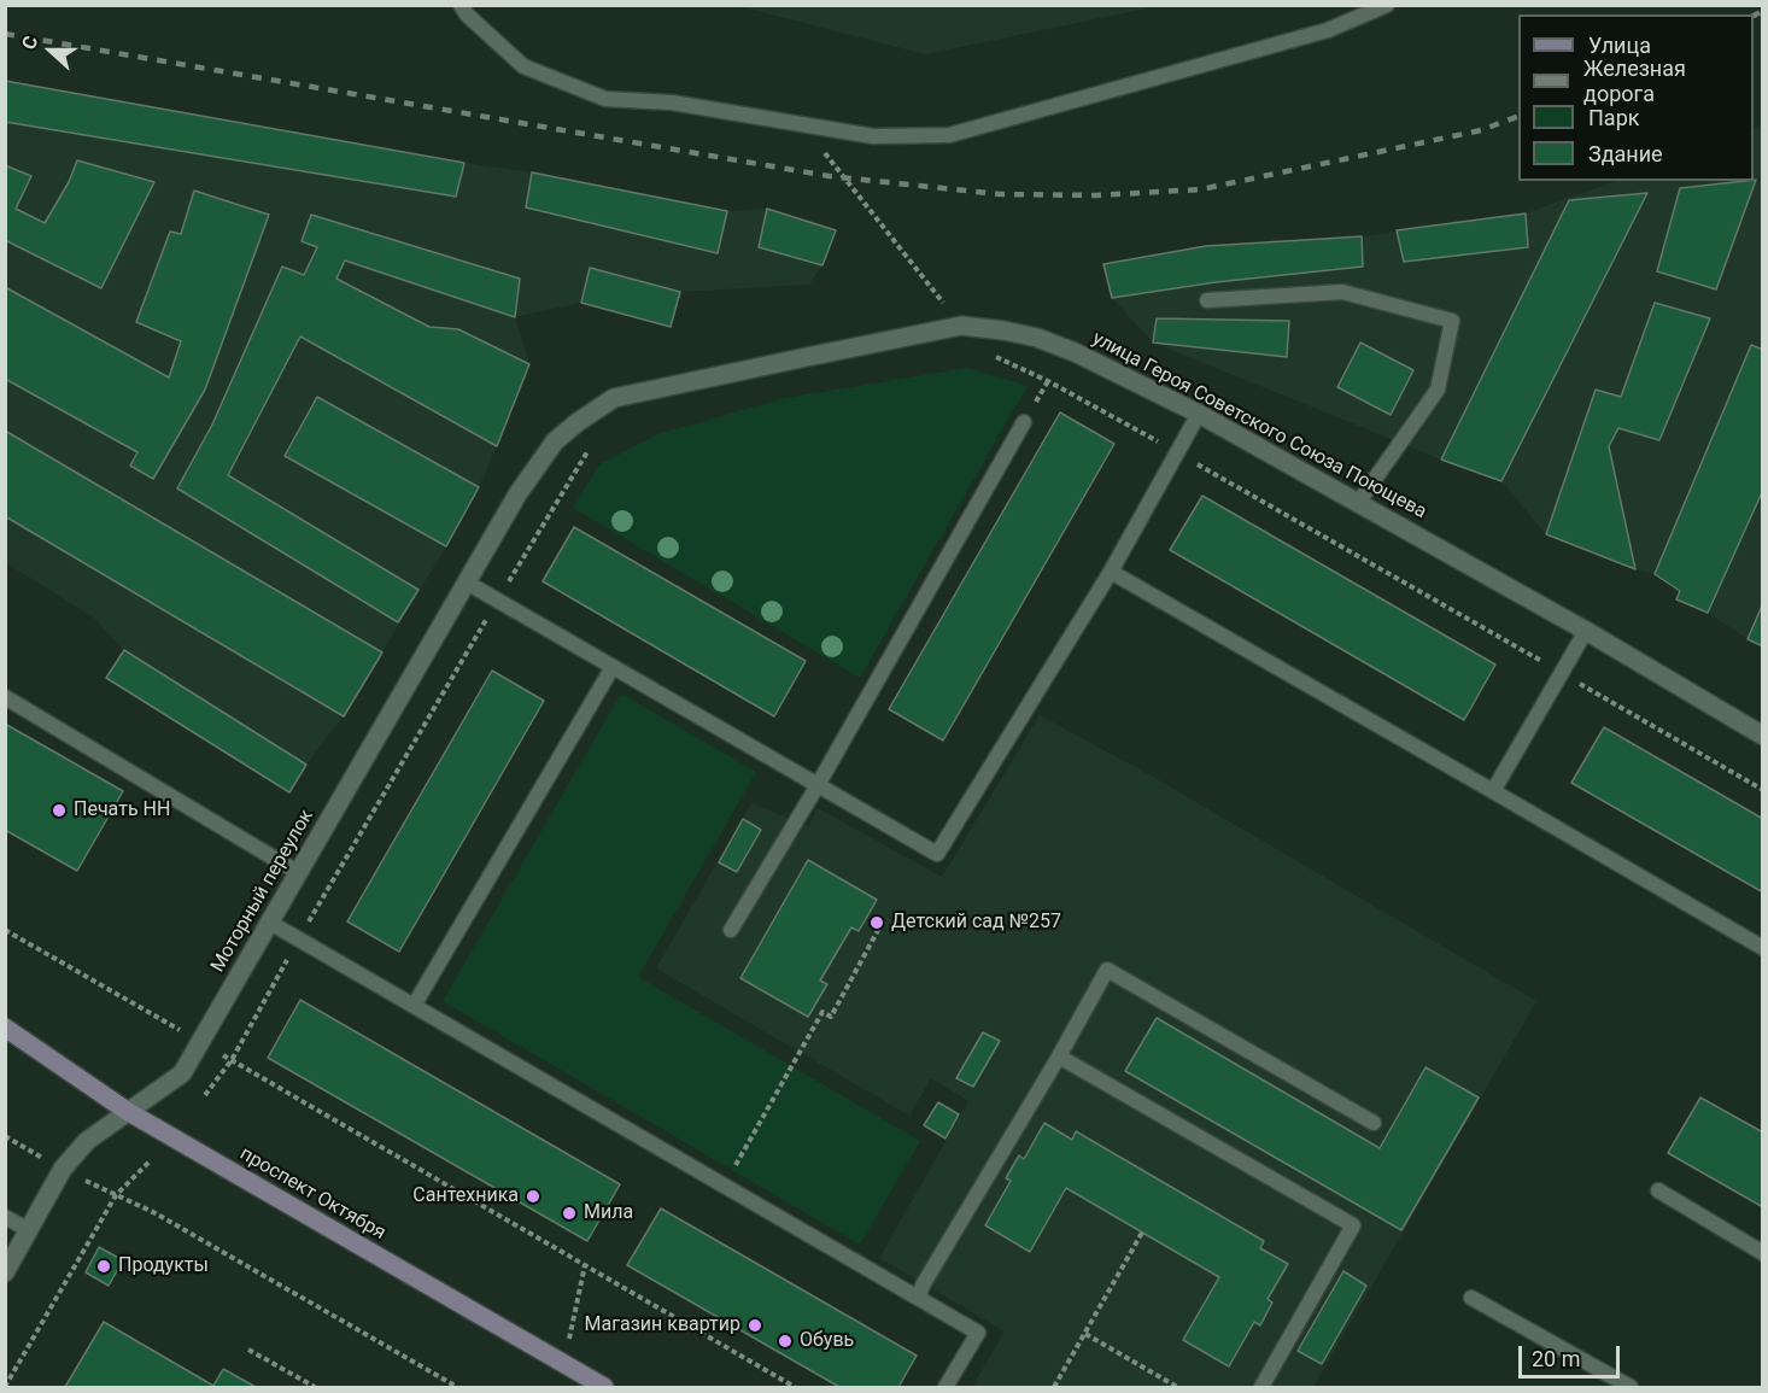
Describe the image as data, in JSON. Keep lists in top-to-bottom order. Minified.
{"streets":{"main road":["проспект Октября"],"street":["улица Героя Советского Союза Поющева","Моторный переулок"]},"crossings":[["улица Героя Советского Союза Поющева","Моторный переулок"],["Моторный переулок","проспект Октября"]],"places":["Печать НН","Детский сад №257","Сантехника","Мила","Продукты","Магазин квартир","Обувь"],"legend":["Улица","Железная дорога","Парк","Здание"],"scale_bar":"20 m","north":"left"}
